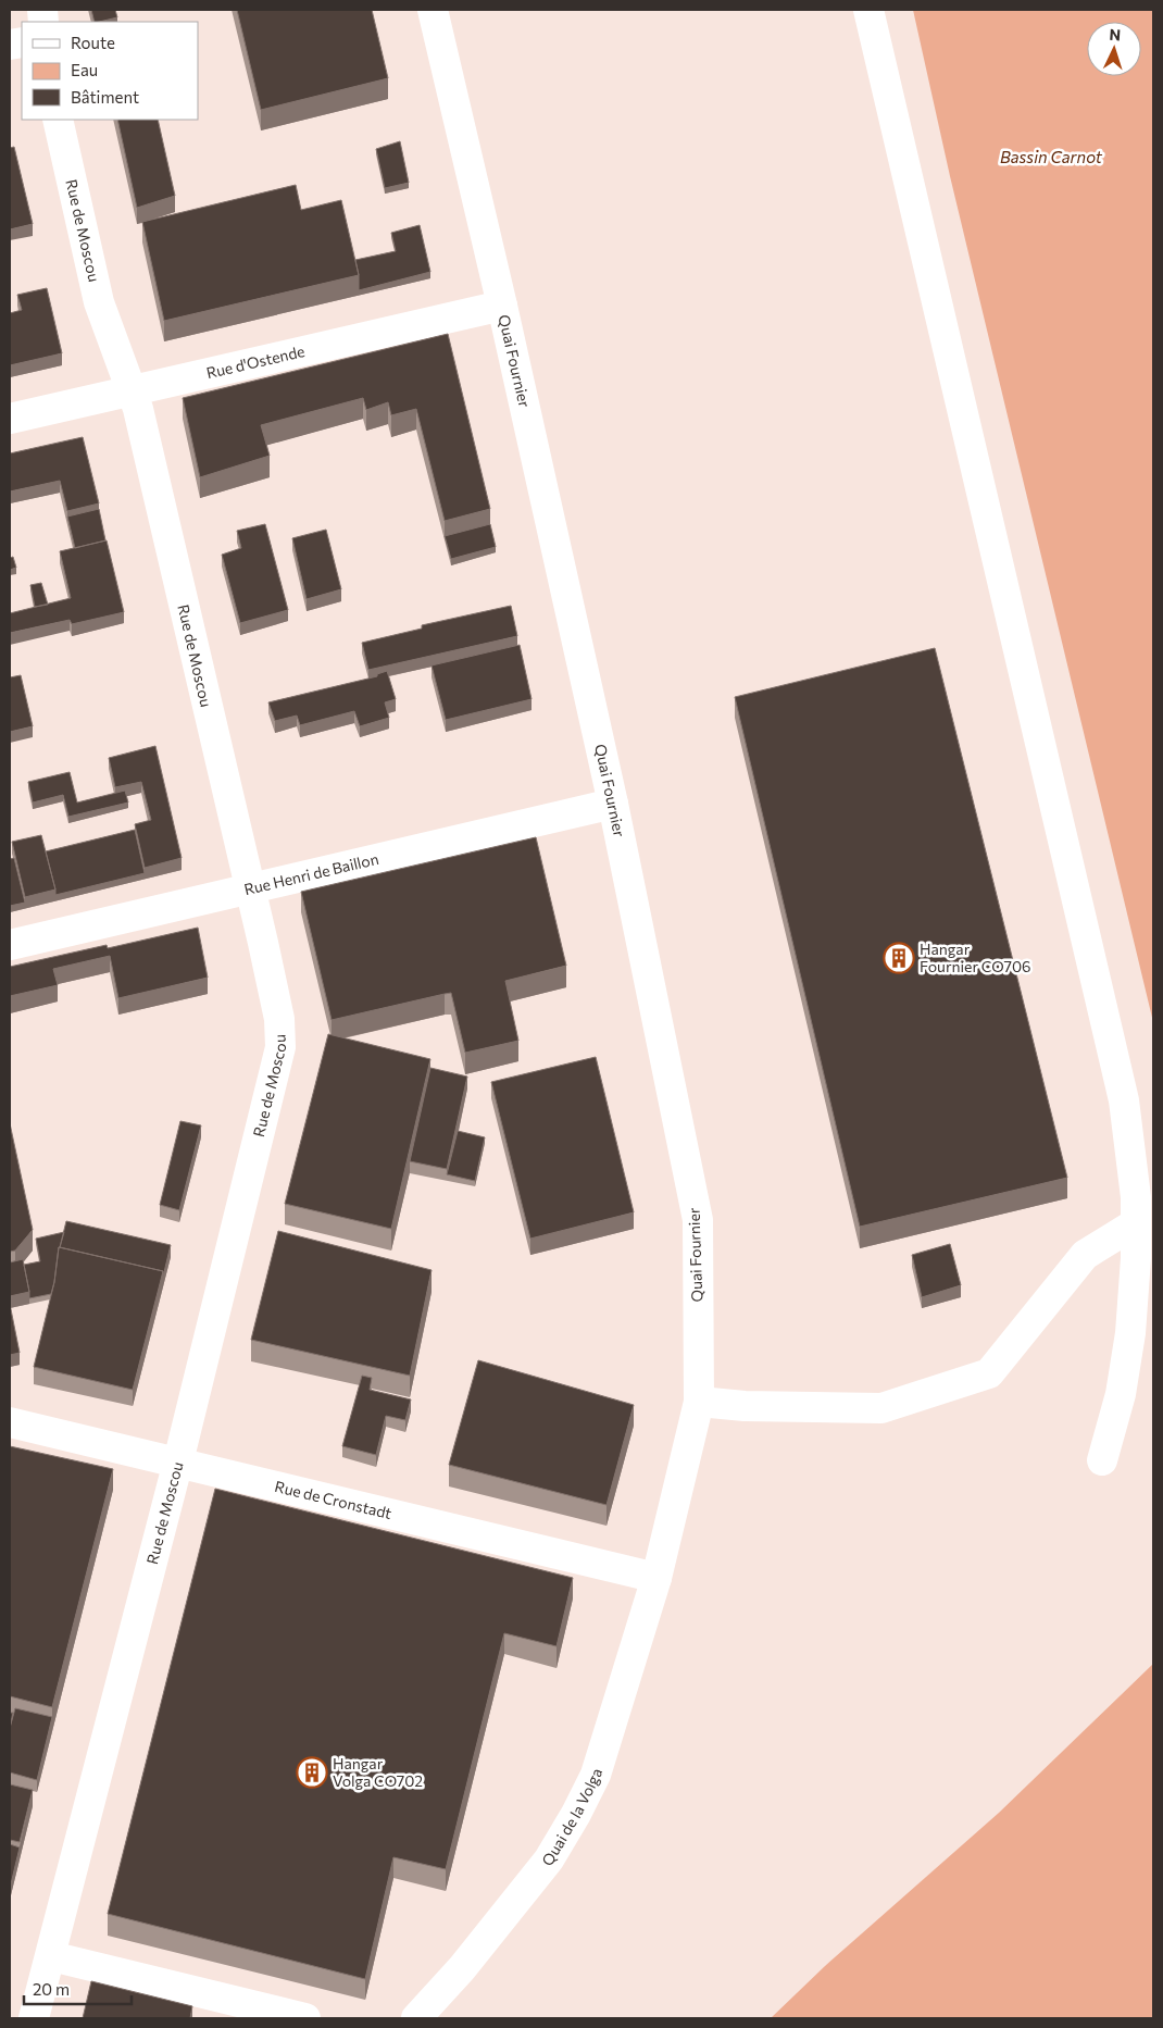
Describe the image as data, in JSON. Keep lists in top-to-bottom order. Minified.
{"streets":{"street":["Rue de Moscou","Quai Fournier","Rue d'Ostende","Rue Henri de Baillon","Rue de Cronstadt","Quai de la Volga"]},"crossings":[["Rue de Moscou","Rue d'Ostende"],["Rue de Moscou","Rue Henri de Baillon"],["Rue de Moscou","Rue de Cronstadt"],["Quai Fournier","Rue d'Ostende"],["Quai Fournier","Rue Henri de Baillon"],["Quai Fournier","Rue de Cronstadt"],["Quai Fournier","Quai de la Volga"],["Rue de Cronstadt","Quai de la Volga"]],"water":["Bassin Carnot"],"places":{"building":["Hangar Fournier CO706","Hangar Volga CO702"]},"legend":["Route","Eau","Bâtiment"],"scale_bar":"20 m","north":"top"}
